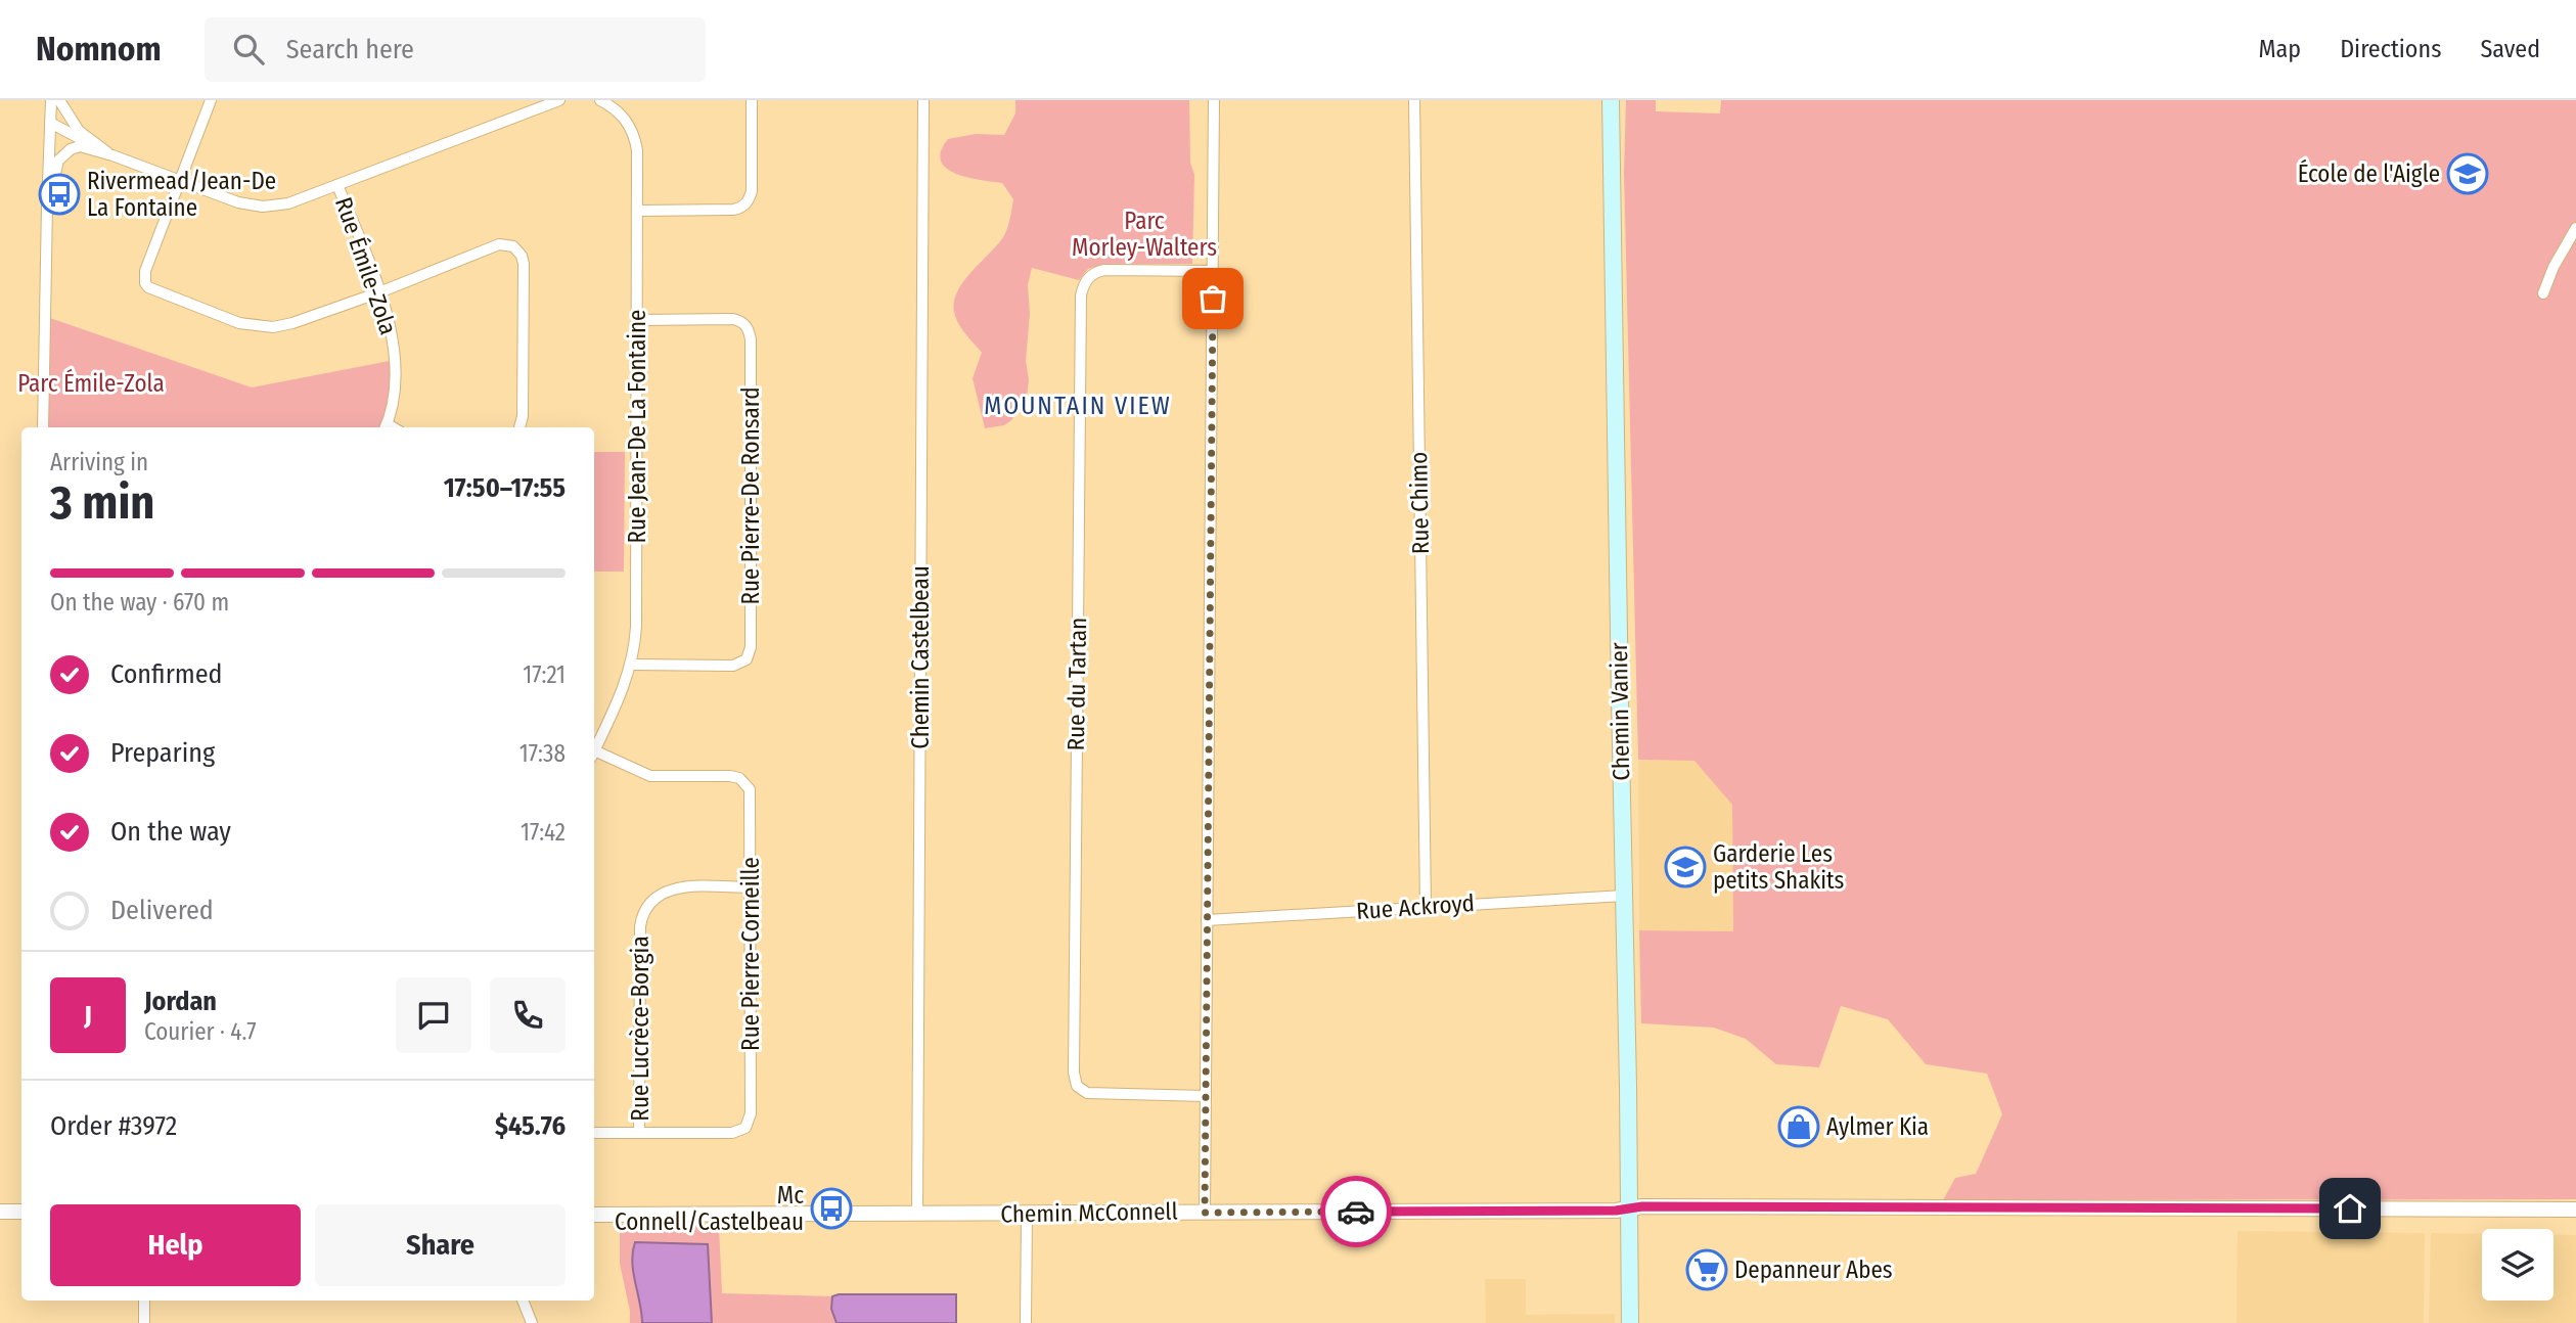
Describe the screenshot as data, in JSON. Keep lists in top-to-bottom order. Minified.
{"streets":{"main road":["Chemin Vanier"],"street":["Rue Émile-Zola","Rue Jean-De La Fontaine","Rue Pierre-De Ronsard","Rue Chimo","Chemin Castelbeau","Rue du Tartan","Rue Ackroyd","Rue Pierre-Corneille","Rue Lucrèce-Borgia","Chemin McConnell"]},"crossings":[["Rue Jean-De La Fontaine","Rue Pierre-De Ronsard"],["Rue Chimo","Rue Ackroyd"],["Chemin Castelbeau","Chemin McConnell"],["Chemin Vanier","Rue Ackroyd"],["Chemin Vanier","Chemin McConnell"],["Rue Pierre-Corneille","Rue Lucrèce-Borgia"]],"districts":["MOUNTAIN VIEW"],"parks":["Parc Morley-Walters","Parc Émile-Zola"],"places":{"school or university":["École de l'Aigle","Garderie Les petits Shakits"],"bus stop":["Rivermead/Jean-De La Fontaine","Mc Connell/Castelbeau"],"shop":["Aylmer Kia"],"supermarket":["Depanneur Abes"]},"page":{"header":"Nomnom","search":"Search here","nav":["Map","Directions","Saved"],"heading":["3 min","Arriving in","17:50–17:55"],"panel":["Jordan","Courier · 4.7","Order #3972","$45.76"],"bar":"On the way · 670 m","list":[["Confirmed","17:21"],["Preparing","17:38"],["On the way","17:42"],"Delivered"],"round":"J","buttons":["Help","Share"]}}
